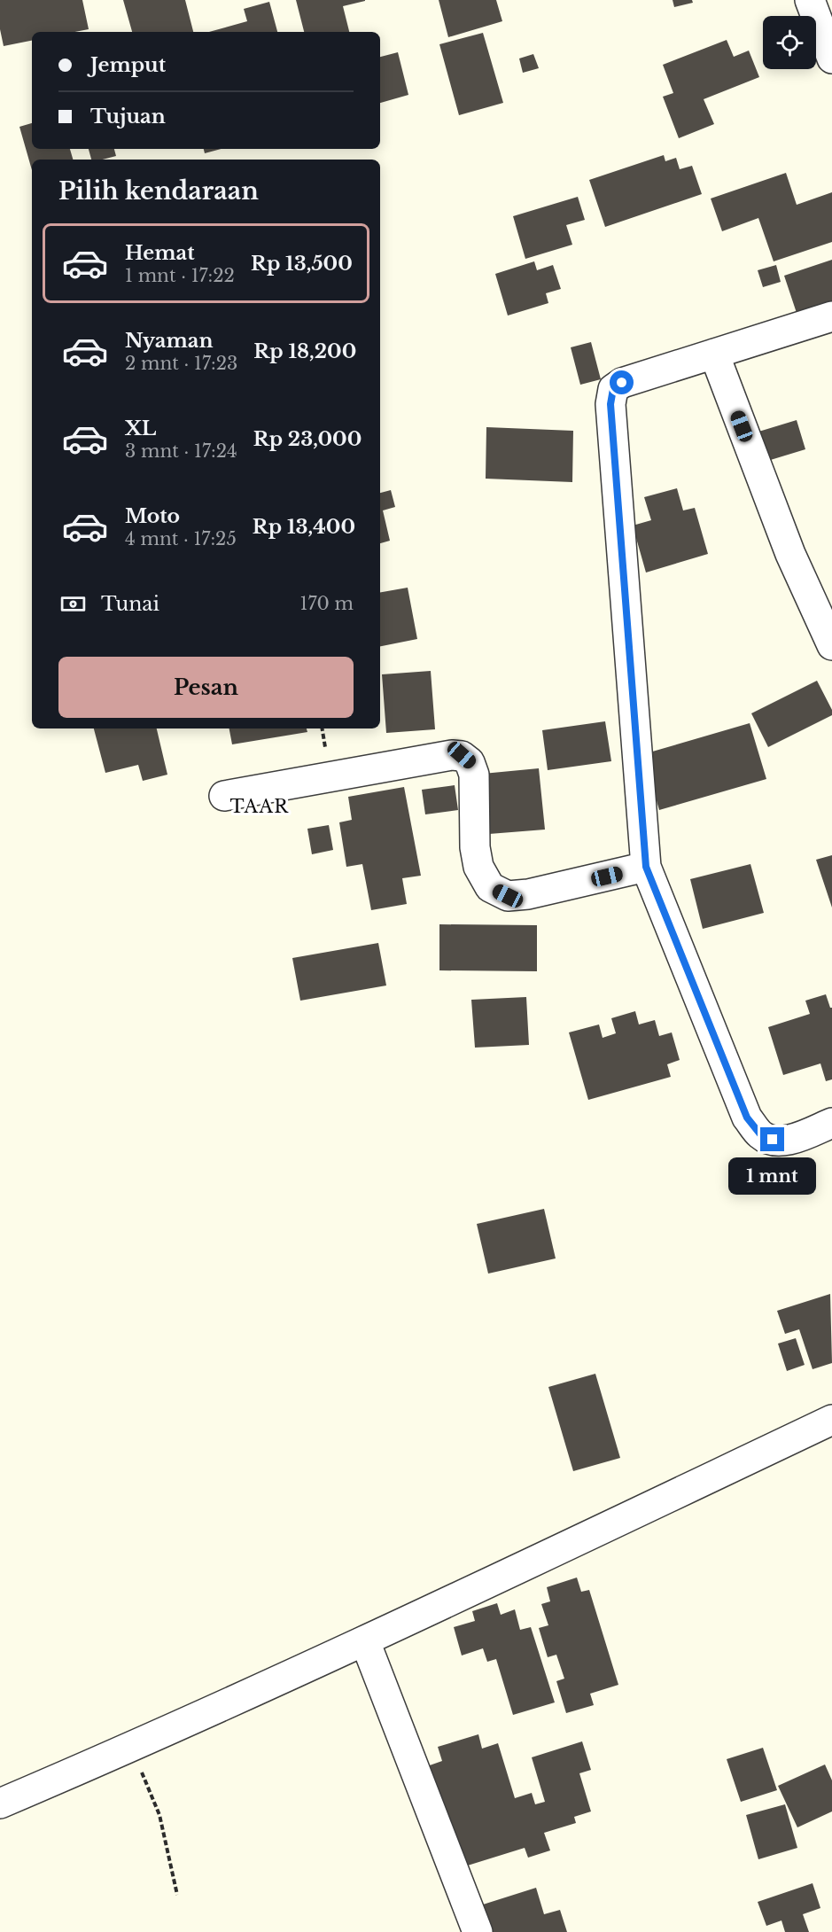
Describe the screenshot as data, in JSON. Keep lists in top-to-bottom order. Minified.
{"districts":["TAAR"],"page":{"banner":["Jemput","Tujuan"],"heading":"Pilih kendaraan","list":[{"name":"Hemat","note":"1 mnt · 17:22","value":"Rp 13,500"},{"name":"Nyaman","note":"2 mnt · 17:23","value":"Rp 18,200"},{"name":"XL","note":"3 mnt · 17:24","value":"Rp 23,000"},{"name":"Moto","note":"4 mnt · 17:25","value":"Rp 13,400"}],"pay":["Tunai","170 m"],"buttons":"Pesan","bubble":"1 mnt"}}
